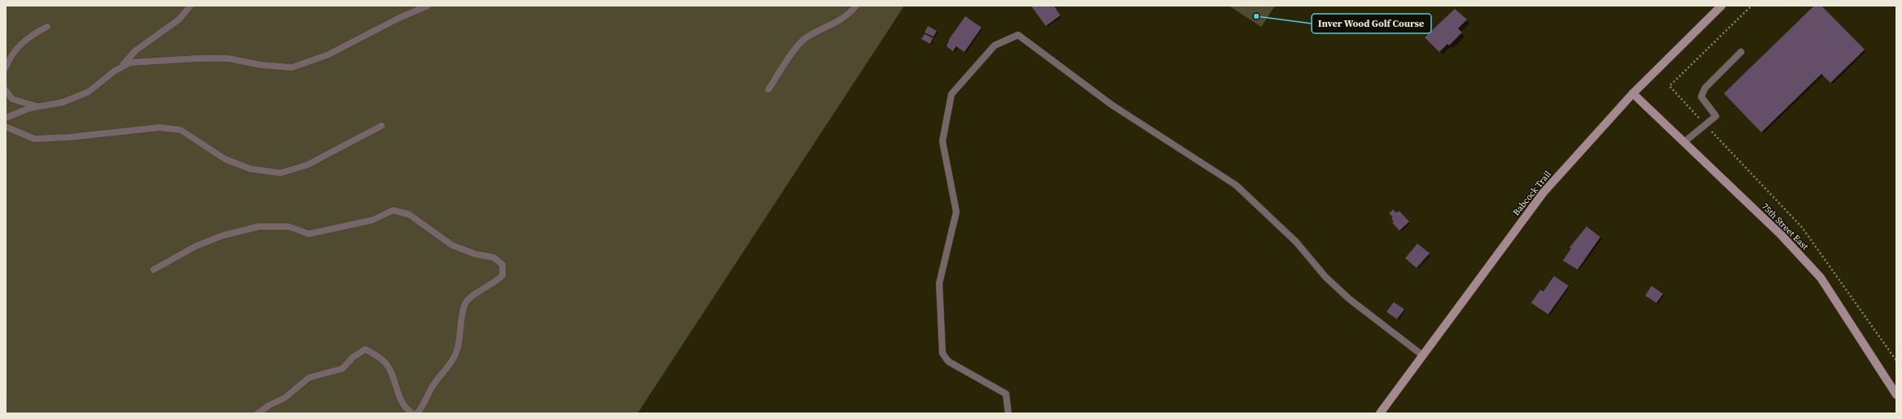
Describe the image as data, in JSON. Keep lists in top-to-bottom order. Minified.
{"streets":{"street":["Babcock Trail","75th Street East"]},"crossings":[["Babcock Trail","75th Street East"]],"places":["Inver Wood Golf Course"]}
